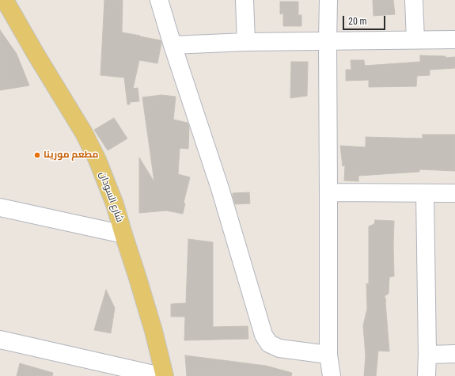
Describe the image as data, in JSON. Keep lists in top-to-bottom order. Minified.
{"streets":{"main road":["شارع السودان"]},"places":["مطعم مورينا"],"scale_bar":"20 m"}
